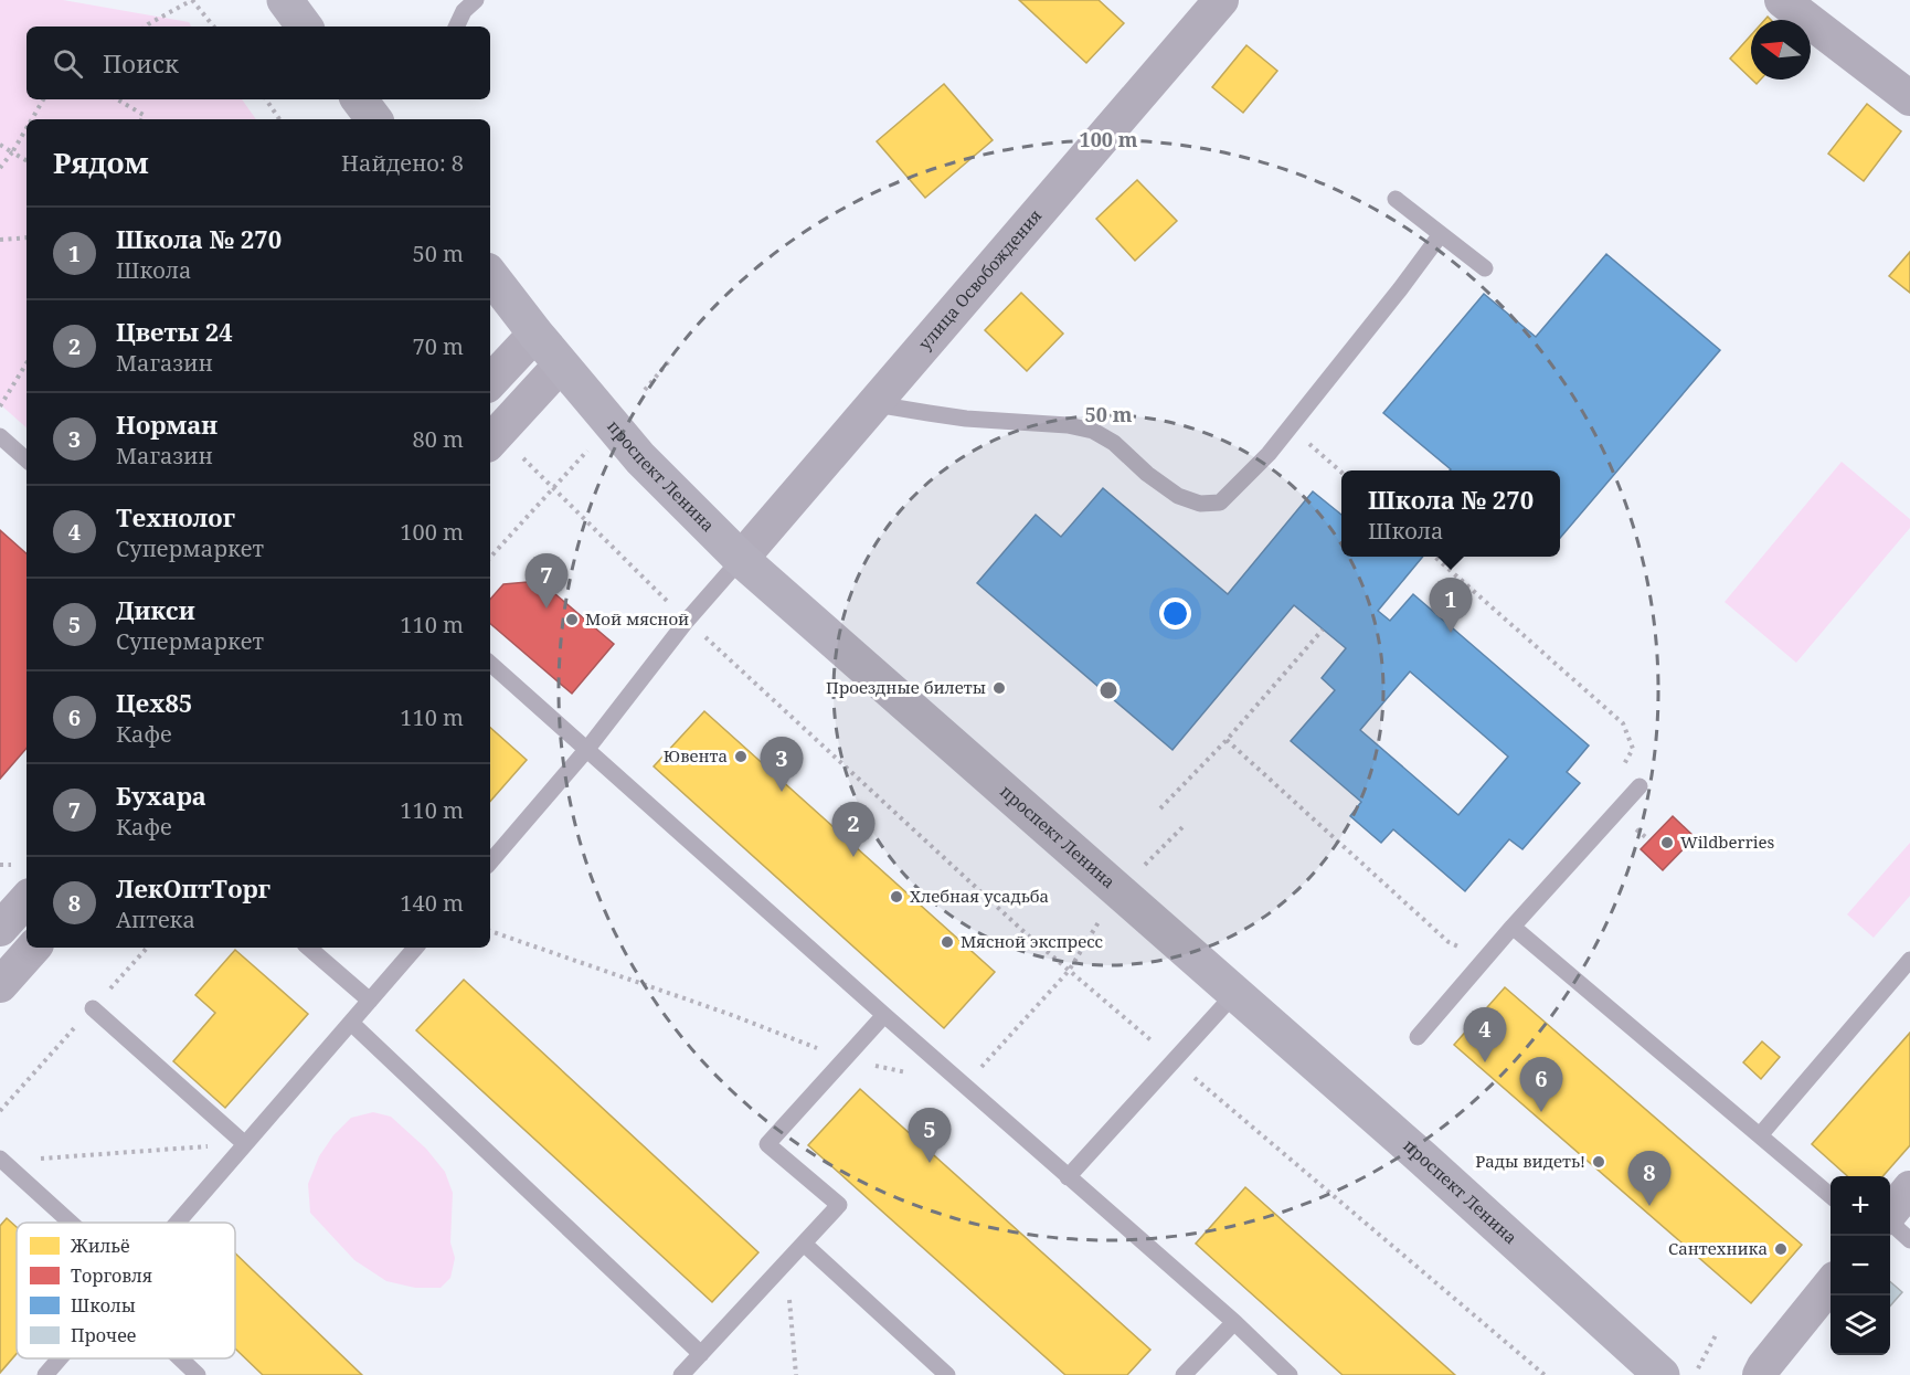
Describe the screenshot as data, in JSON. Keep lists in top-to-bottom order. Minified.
{"streets":{"main road":["проспект Ленина"],"street":["улица Освобождения"]},"crossings":[["улица Освобождения","проспект Ленина"]],"places":["Мой мясной","Проездные билеты","Ювента","Wildberries","Хлебная усадьба","Мясной экспресс","Рады видеть!","Сантехника"],"legend":["Жильё","Торговля","Школы","Прочее"],"north":"left","page":{"search":"Поиск","heading":["Рядом","Найдено: 8"],"list":[{"mark":"1","name":"Школа № 270","note":"Школа","value":"50 m"},{"mark":"2","name":"Цветы 24","note":"Магазин","value":"70 m"},{"mark":"3","name":"Норман","note":"Магазин","value":"80 m"},{"mark":"4","name":"Технолог","note":"Супермаркет","value":"100 m"},{"mark":"5","name":"Дикси","note":"Супермаркет","value":"110 m"},{"mark":"6","name":"Цех85","note":"Кафе","value":"110 m"},{"mark":"7","name":"Бухара","note":"Кафе","value":"110 m"},{"mark":"8","name":"ЛекОптТорг","note":"Аптека","value":"140 m"}],"popup":["Школа № 270","Школа"],"pins":["7","1","3","2","4","6","5","8"],"map_buttons":["+","−"]},"rings":["100 m","50 m"]}
